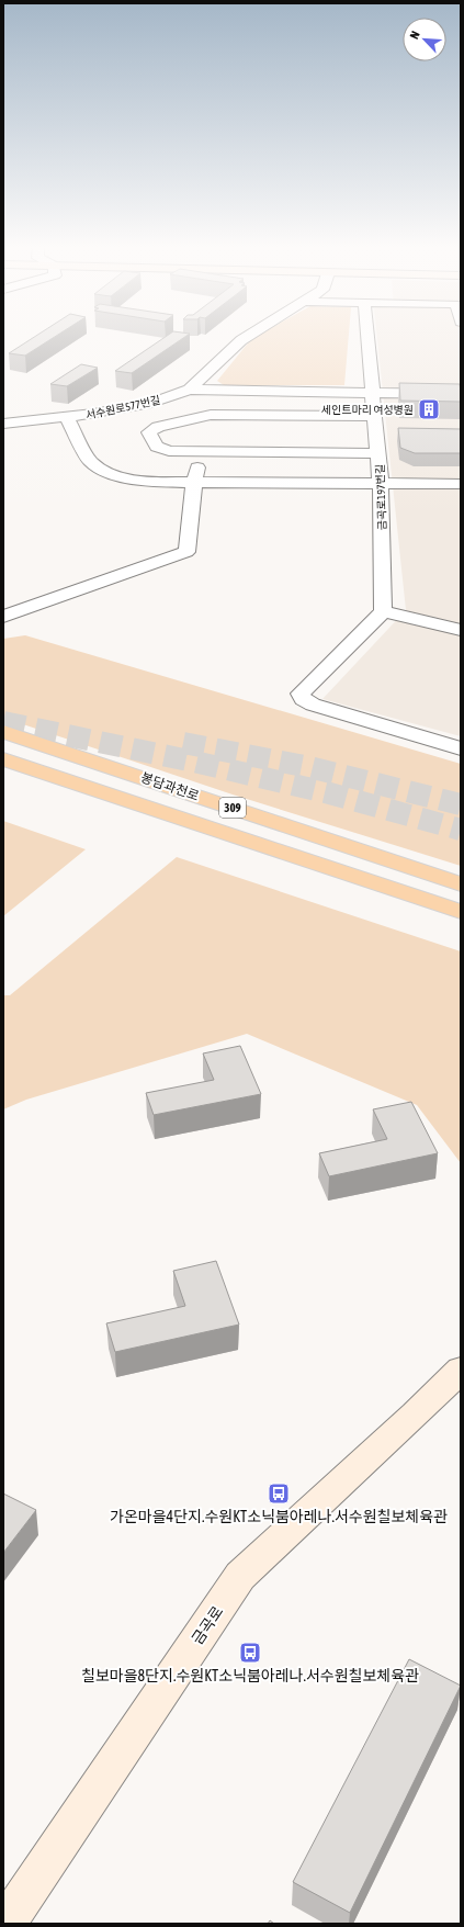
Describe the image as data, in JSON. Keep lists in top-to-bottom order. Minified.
{"streets":{"highway":["봉담과천로","309"],"main road":["금곡로"],"street":["서수원로577번길","금곡로197번길"]},"places":{"building":["세인트마리 여성병원"],"bus stop":["가온마을4단지.수원KT소닉붐아레나.서수원칠보체육관","칠보마을8단지.수원KT소닉붐아레나.서수원칠보체육관"]},"north":"top left"}
